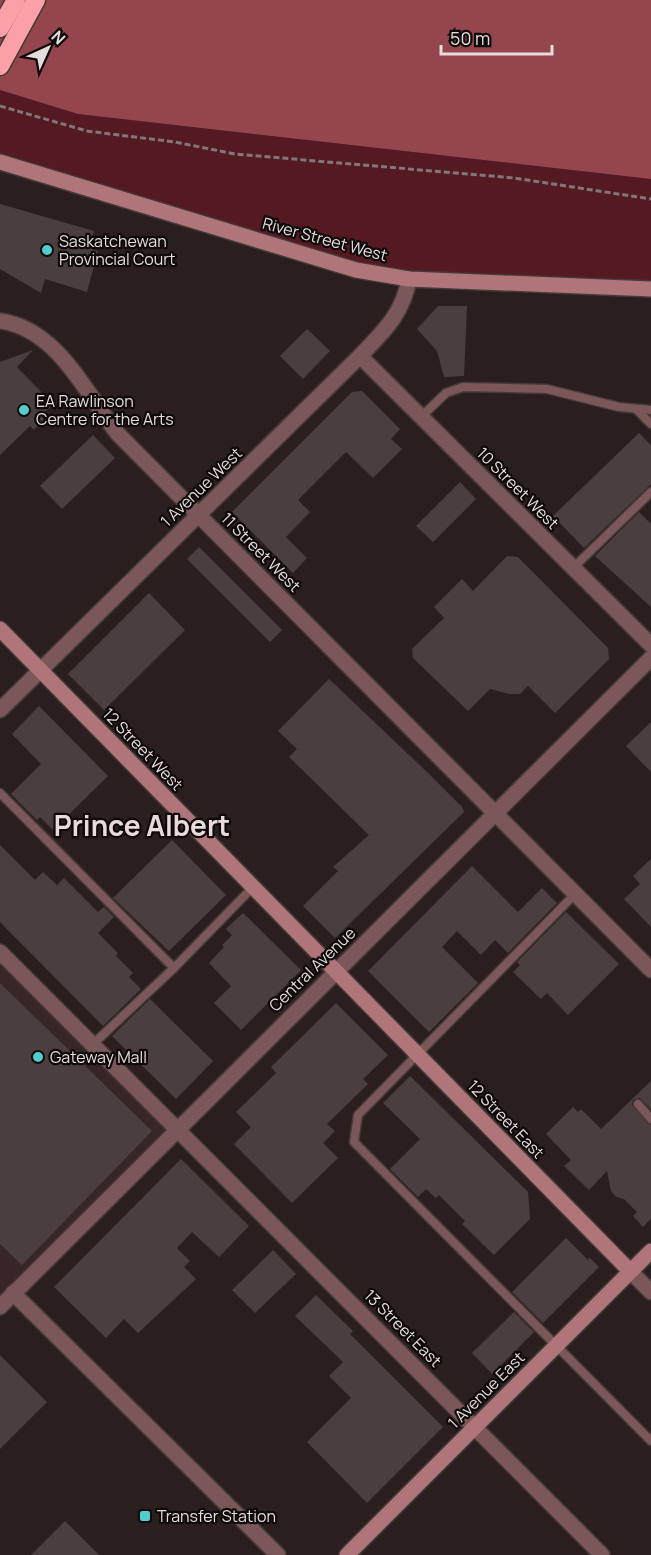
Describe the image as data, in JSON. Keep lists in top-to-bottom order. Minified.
{"streets":{"street":["River Street West","1 Avenue West","10 Street West","11 Street West","12 Street West","Central Avenue","12 Street East","13 Street East","1 Avenue East"]},"crossings":[["River Street West","1 Avenue West"],["1 Avenue West","10 Street West"],["1 Avenue West","11 Street West"],["1 Avenue West","12 Street West"],["11 Street West","Central Avenue"],["12 Street West","Central Avenue"],["12 Street West","12 Street East"],["Central Avenue","12 Street East"],["Central Avenue","13 Street East"],["12 Street East","1 Avenue East"],["13 Street East","1 Avenue East"]],"districts":["Prince Albert"],"places":{"other":["Saskatchewan Provincial Court","EA Rawlinson Centre for the Arts","Gateway Mall"],"transit":["Transfer Station"]},"scale_bar":"50 m","north":"top right"}
